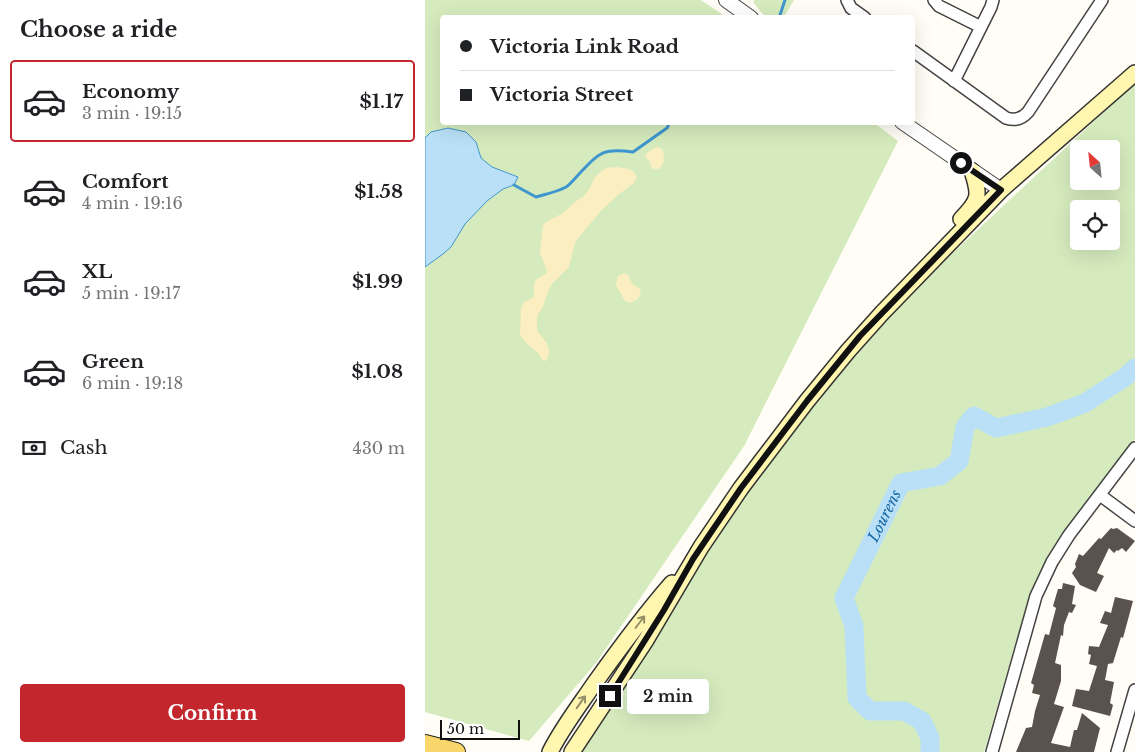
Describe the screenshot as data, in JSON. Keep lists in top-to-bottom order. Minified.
{"water":["Lourens"],"scale_bar":"50 m","north":"top left","page":{"heading":"Choose a ride","banner":["Victoria Link Road","Victoria Street"],"list":[{"name":"Economy","note":"3 min · 19:15","value":"$1.17"},{"name":"Comfort","note":"4 min · 19:16","value":"$1.58"},{"name":"XL","note":"5 min · 19:17","value":"$1.99"},{"name":"Green","note":"6 min · 19:18","value":"$1.08"}],"pay":["Cash","430 m"],"buttons":"Confirm","bubble":"2 min","scale":"50 m"}}
